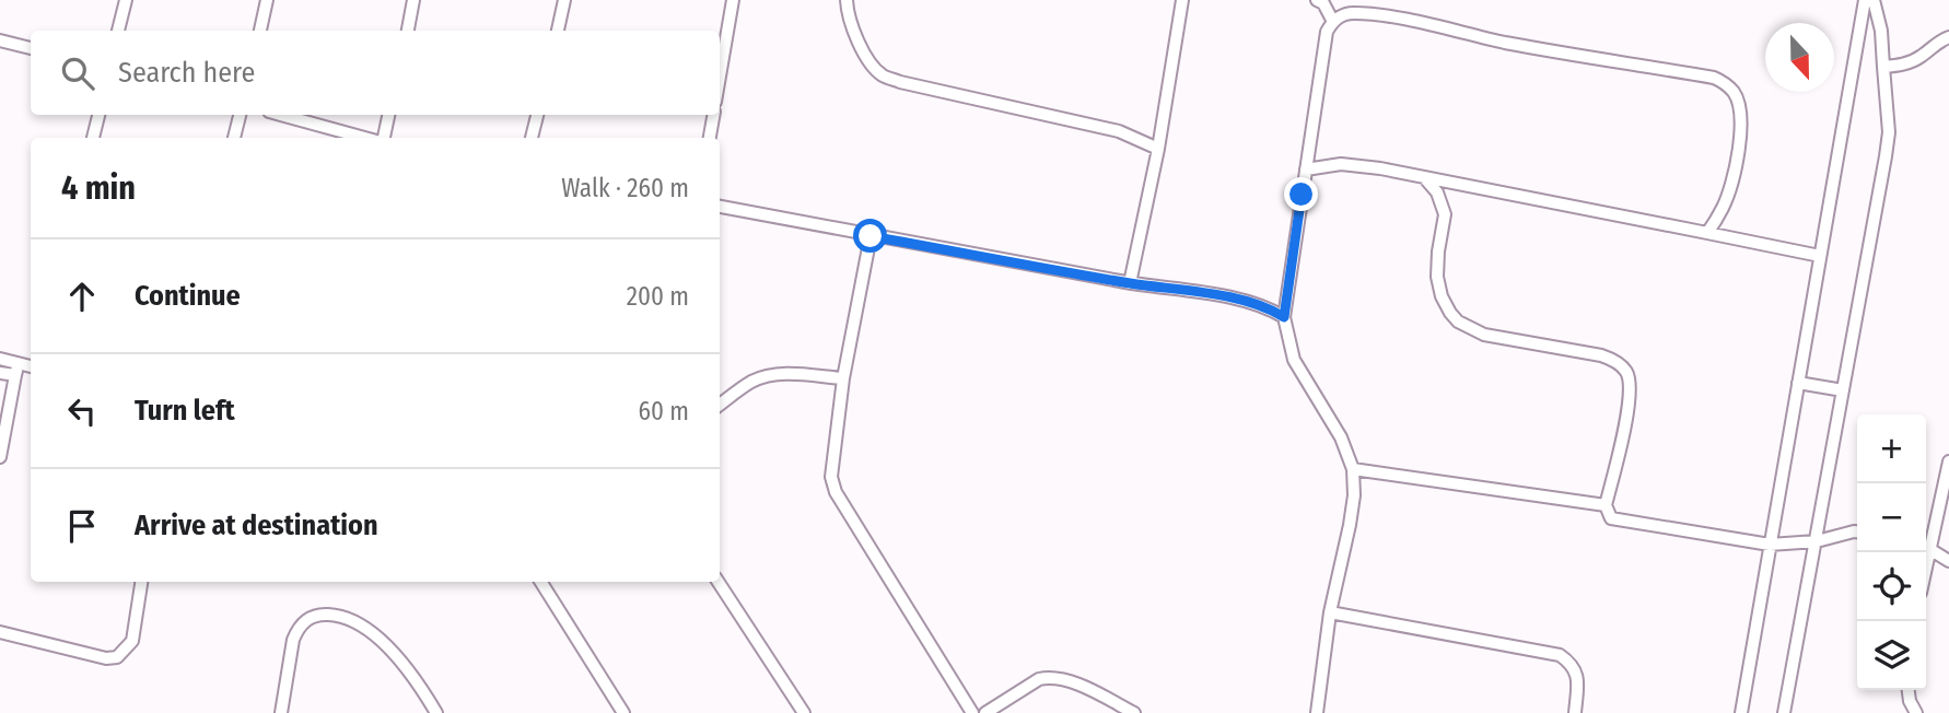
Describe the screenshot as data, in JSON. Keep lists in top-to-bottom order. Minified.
{"north":"bottom","page":{"search":"Search here","heading":["4 min","Walk · 260 m"],"list":[["Continue","200 m"],["Turn left","60 m"],"Arrive at destination"],"map_buttons":["+","−"]}}
